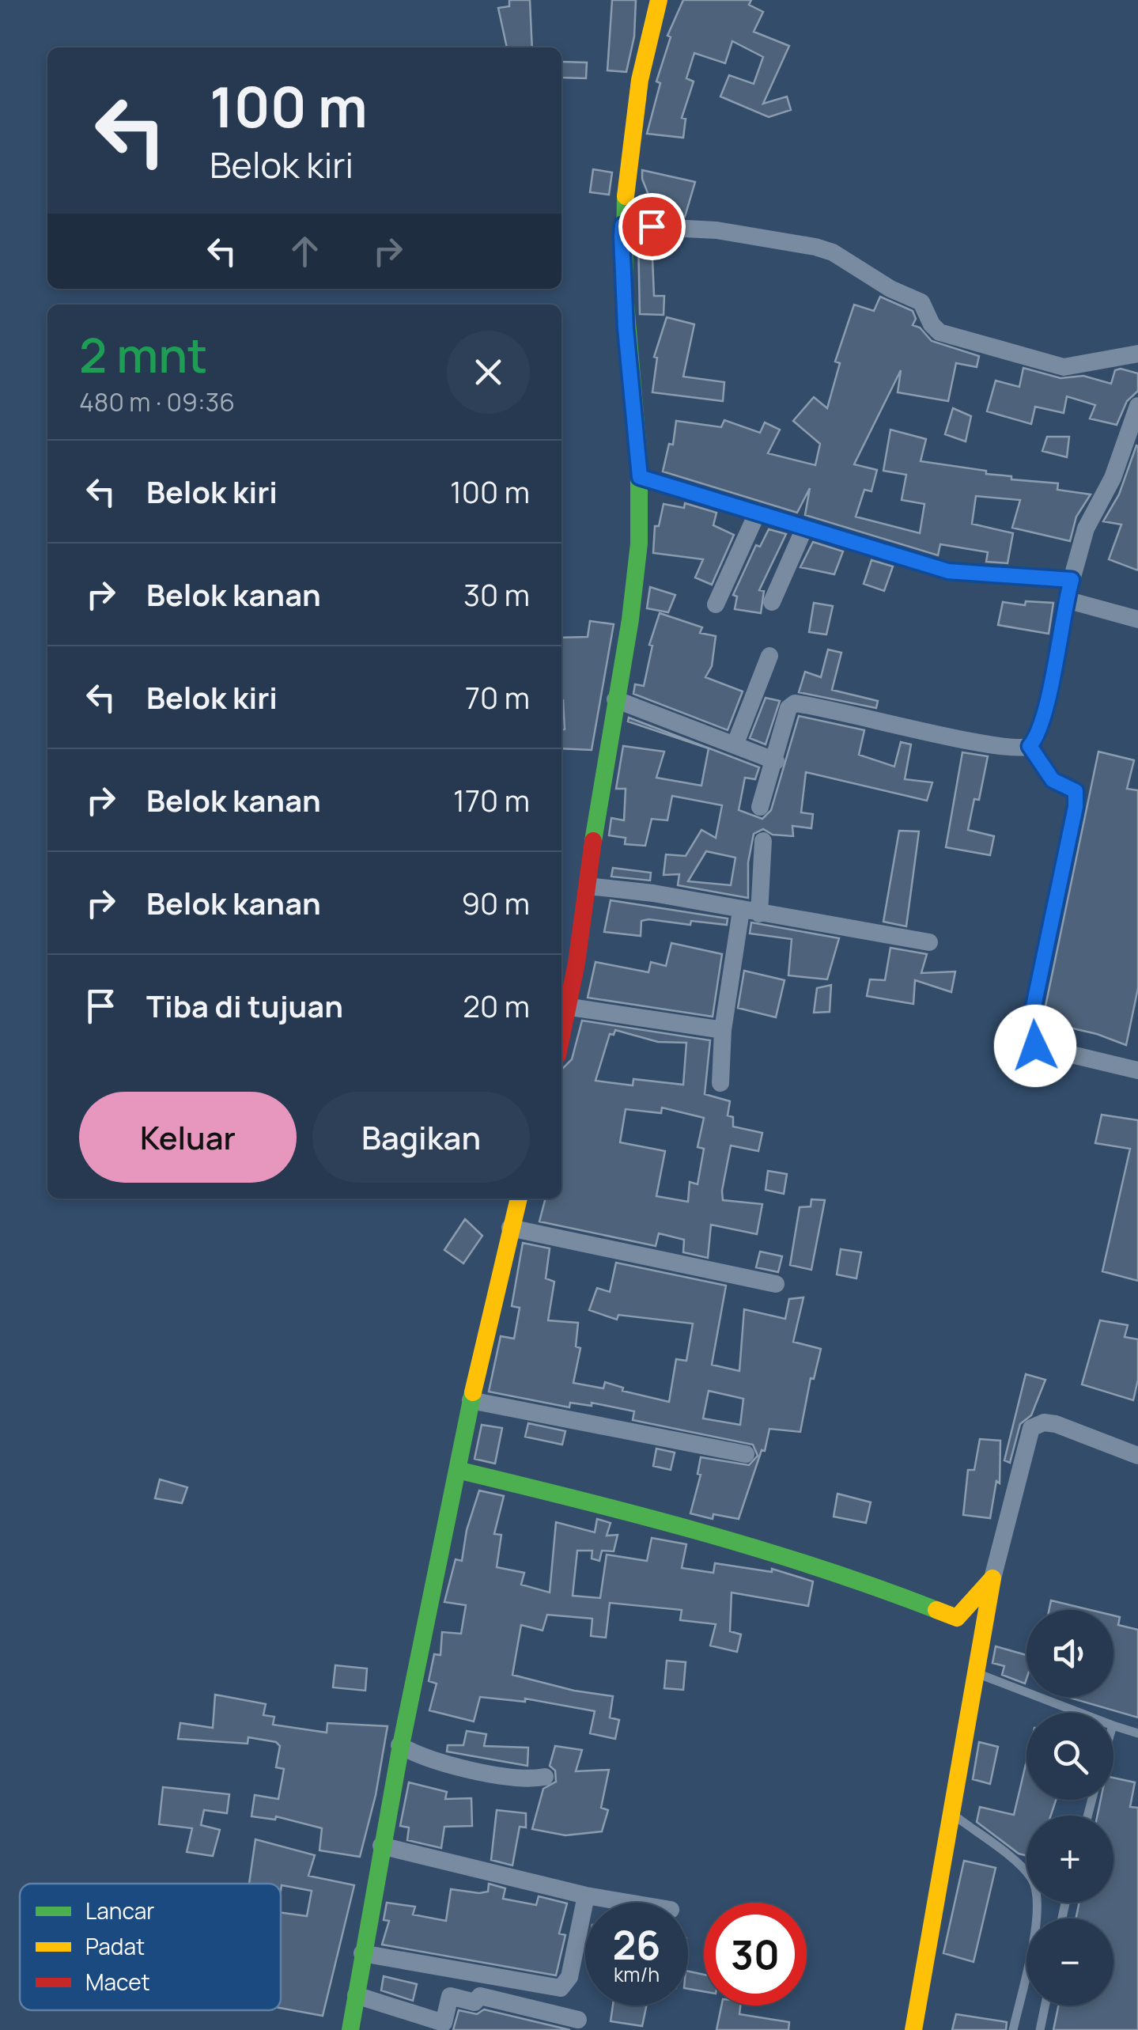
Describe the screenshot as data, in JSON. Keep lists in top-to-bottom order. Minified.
{"legend":["Lancar","Padat","Macet"],"page":{"turn":["100 m","Belok kiri"],"heading":["2 mnt","480 m · 09:36"],"list":[{"name":"Belok kiri","value":"100 m"},{"name":"Belok kanan","value":"30 m"},{"name":"Belok kiri","value":"70 m"},{"name":"Belok kanan","value":"170 m"},{"name":"Belok kanan","value":"90 m"},{"name":"Tiba di tujuan","value":"20 m"}],"buttons":["Keluar","Bagikan"],"map_buttons":["+","−"],"speed":"26 km/h","limit":"30"}}
